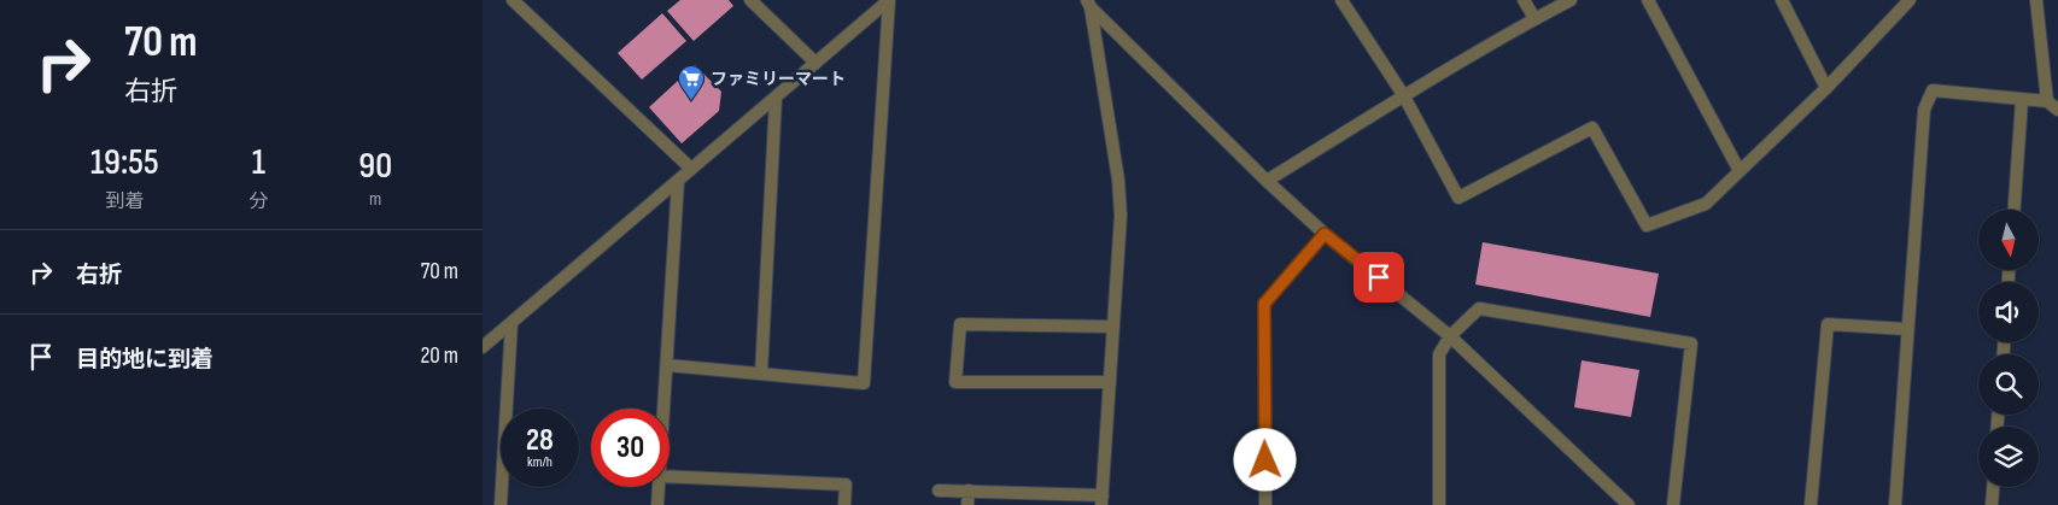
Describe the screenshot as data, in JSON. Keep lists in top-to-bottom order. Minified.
{"places":{"supermarket":["ファミリーマート"]},"north":"bottom","page":{"turn":["70 m","右折"],"eta":["19:55","到着","1","分","90","m"],"list":[{"name":"右折","value":"70 m"},{"name":"目的地に到着","value":"20 m"}],"speed":"28 km/h","limit":"30"}}
